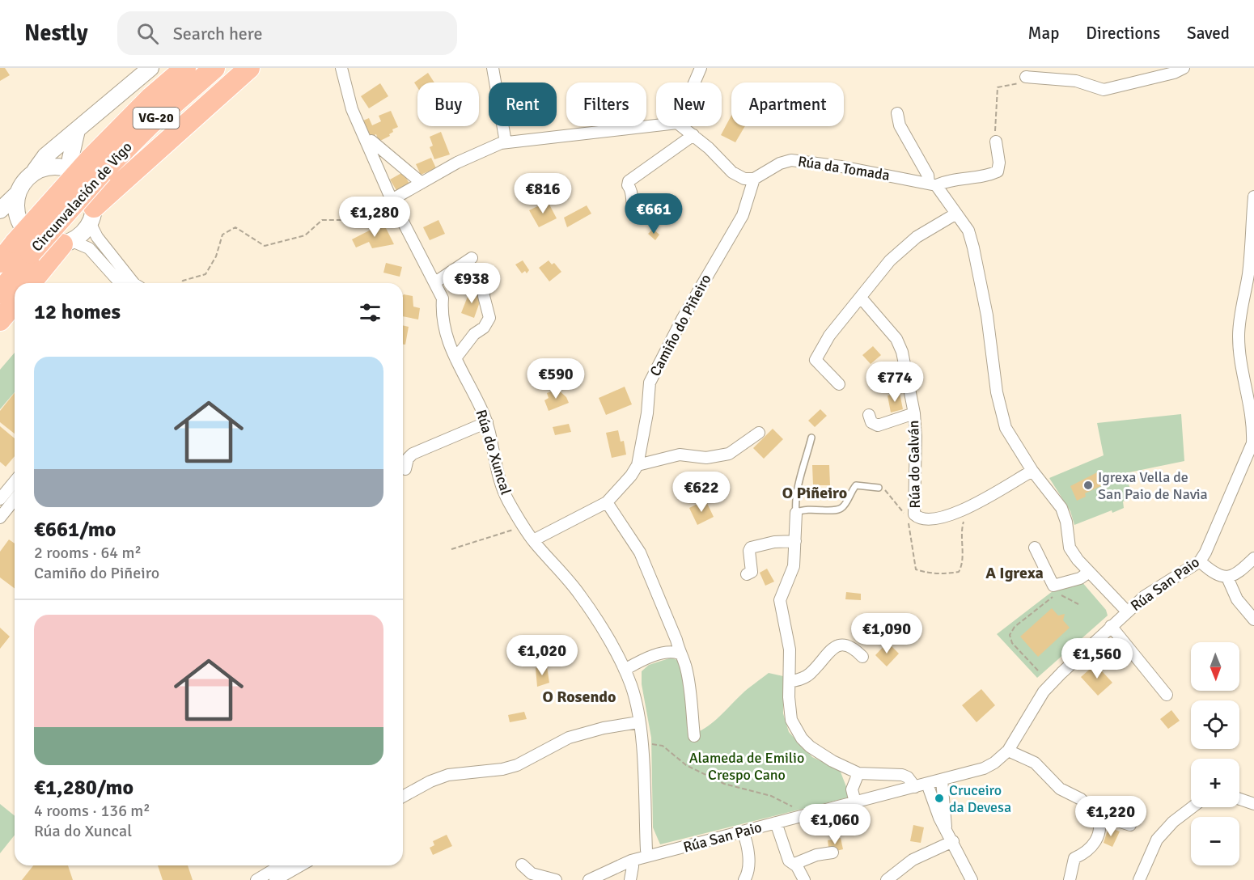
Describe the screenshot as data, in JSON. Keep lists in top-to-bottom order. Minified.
{"streets":{"highway":["VG-20","Circunvalación de Vigo"],"street":["Rúa da Tomada","Camiño do Piñeiro","Rúa do Xuncal","Rúa do Galván","Rúa San Paio"]},"crossings":[["Rúa da Tomada","Camiño do Piñeiro"],["Camiño do Piñeiro","Rúa do Xuncal"],["Rúa do Xuncal","Rúa San Paio"]],"districts":["O Piñeiro","A Igrexa","O Rosendo"],"parks":["Alameda de Emilio Crespo Cano"],"places":["Igrexa Vella de San Paio de Navia","Cruceiro da Devesa"],"north":"bottom","page":{"header":"Nestly","search":"Search here","nav":["Map","Directions","Saved"],"chip":["Buy","Rent","Filters","New","Apartment"],"price":["€816","€661","€1,280","€938","€590","€774","€622","€1,090","€1,020","€1,560","€1,220","€1,060"],"heading":"12 homes","list":[{"name":"€661/mo","note":"2 rooms · 64 m² · Camiño do Piñeiro"},{"name":"€1,280/mo","note":"4 rooms · 136 m² · Rúa do Xuncal"}],"map_buttons":["+","−"]}}
